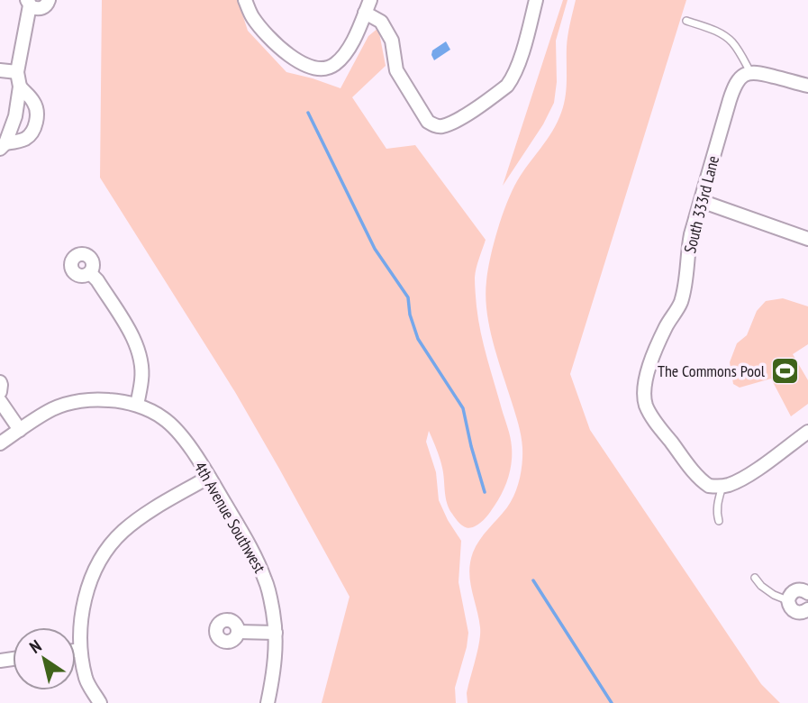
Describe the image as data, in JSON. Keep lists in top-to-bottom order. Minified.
{"streets":{"street":["South 333rd Lane","4th Avenue Southwest"]},"places":{"sports":["The Commons Pool"]},"north":"top left"}
